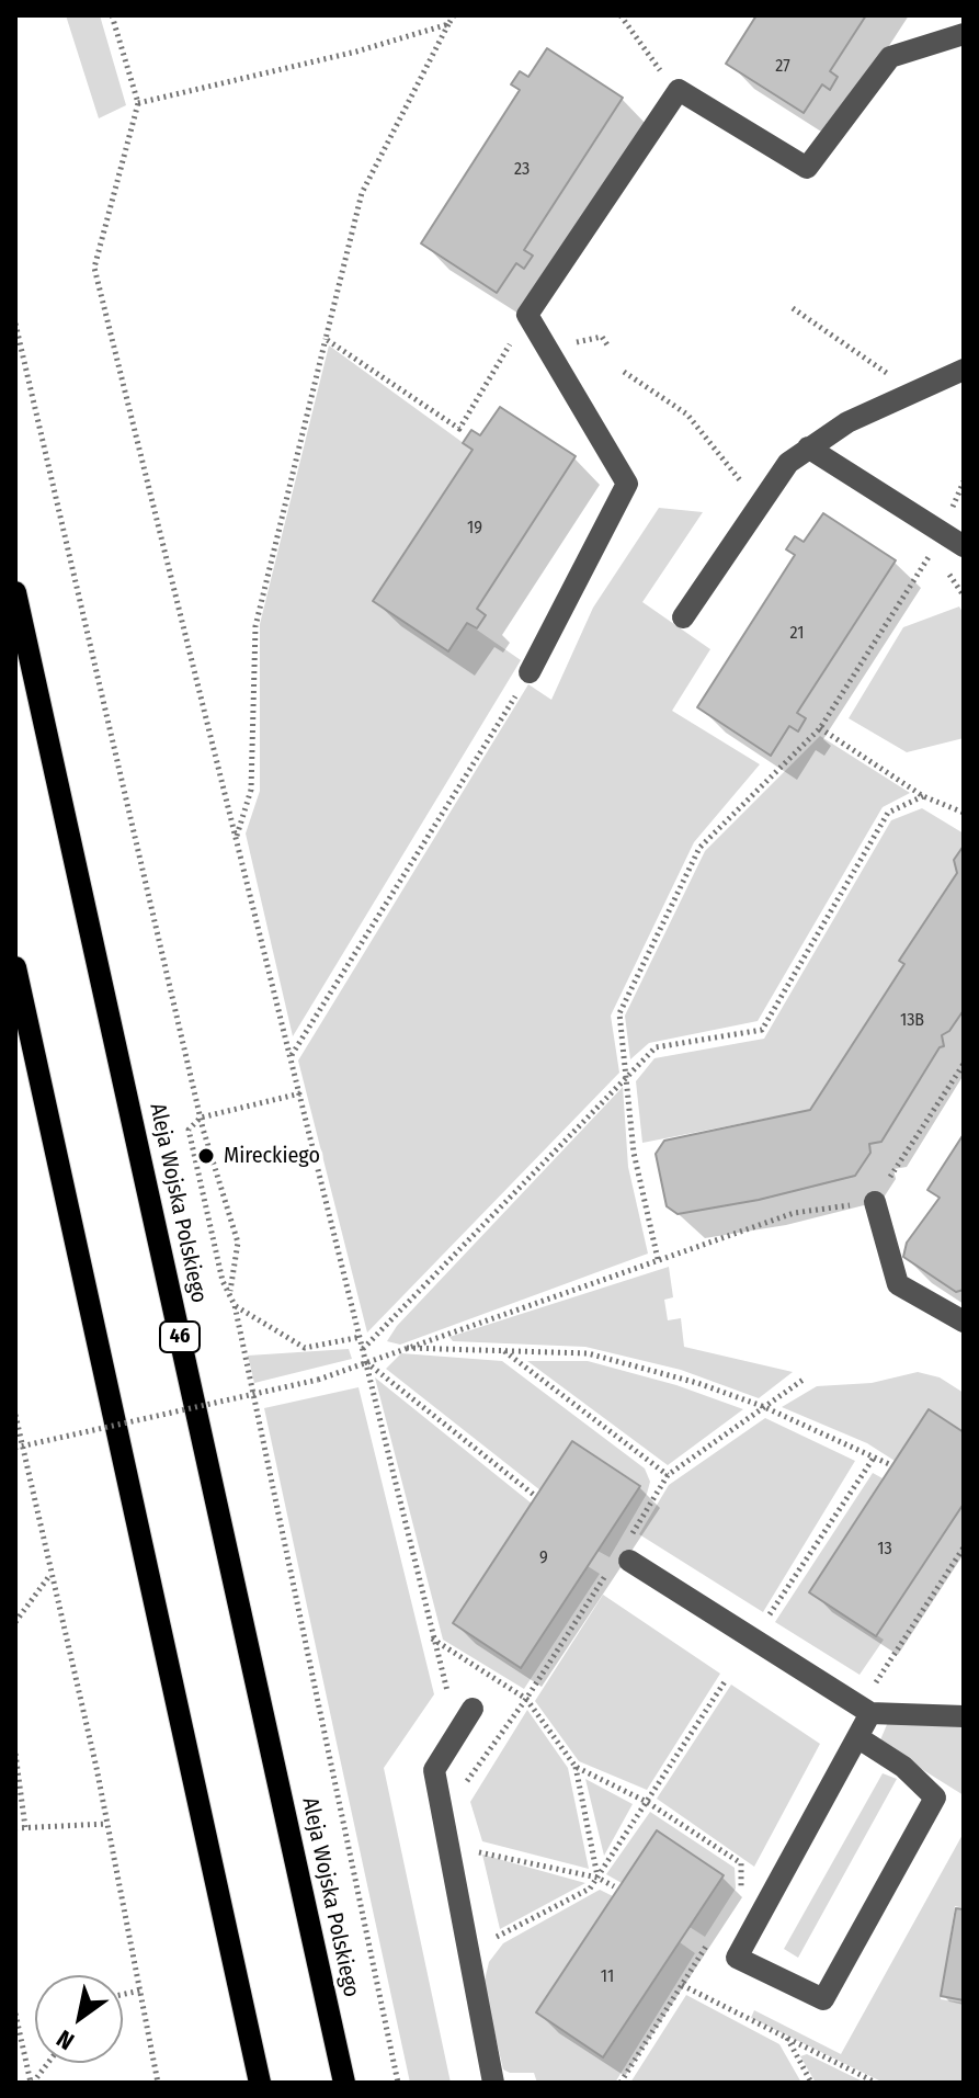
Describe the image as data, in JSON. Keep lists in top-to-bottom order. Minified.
{"streets":{"main road":["Aleja Wojska Polskiego","46"]},"places":["Mireckiego"],"house_numbers":["27","23","19","21","13B","13","9","11"],"north":"bottom left"}
